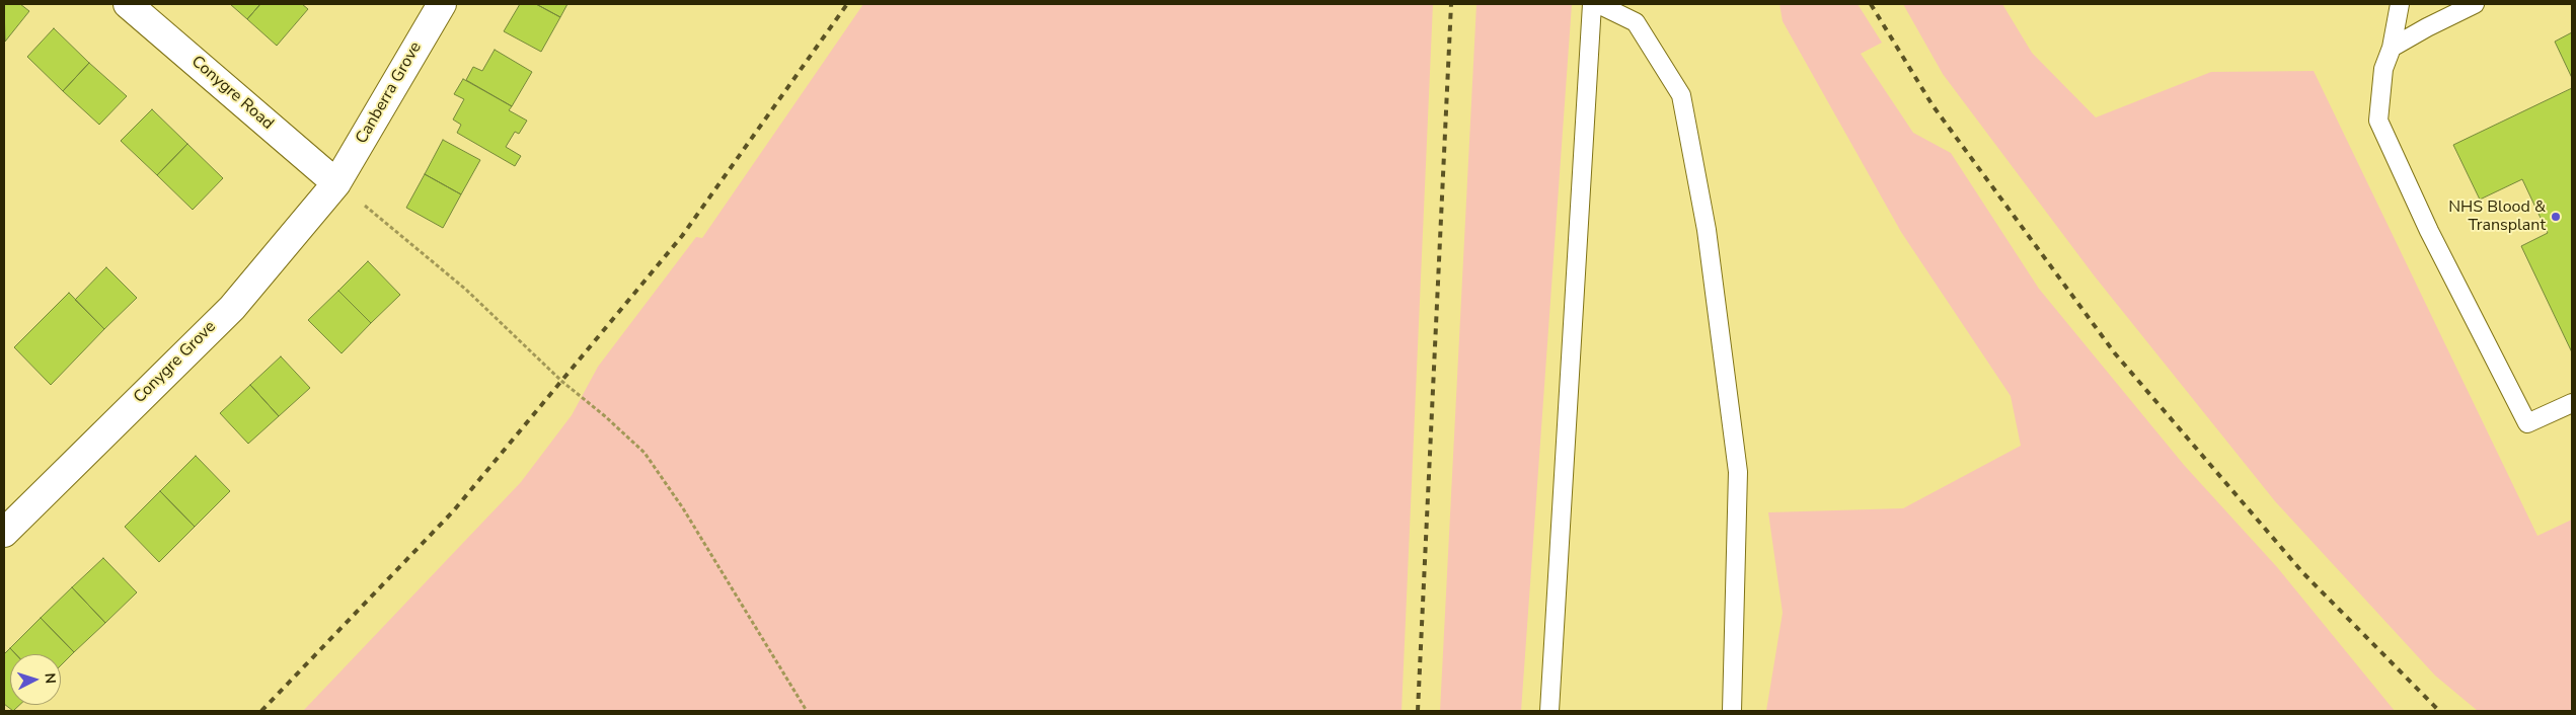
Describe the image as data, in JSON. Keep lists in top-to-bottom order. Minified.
{"streets":{"street":["Conygre Road","Canberra Grove","Conygre Grove"]},"crossings":[["Conygre Road","Canberra Grove"],["Conygre Road","Conygre Grove"],["Canberra Grove","Conygre Grove"]],"places":["NHS Blood & Transplant"],"north":"right"}
